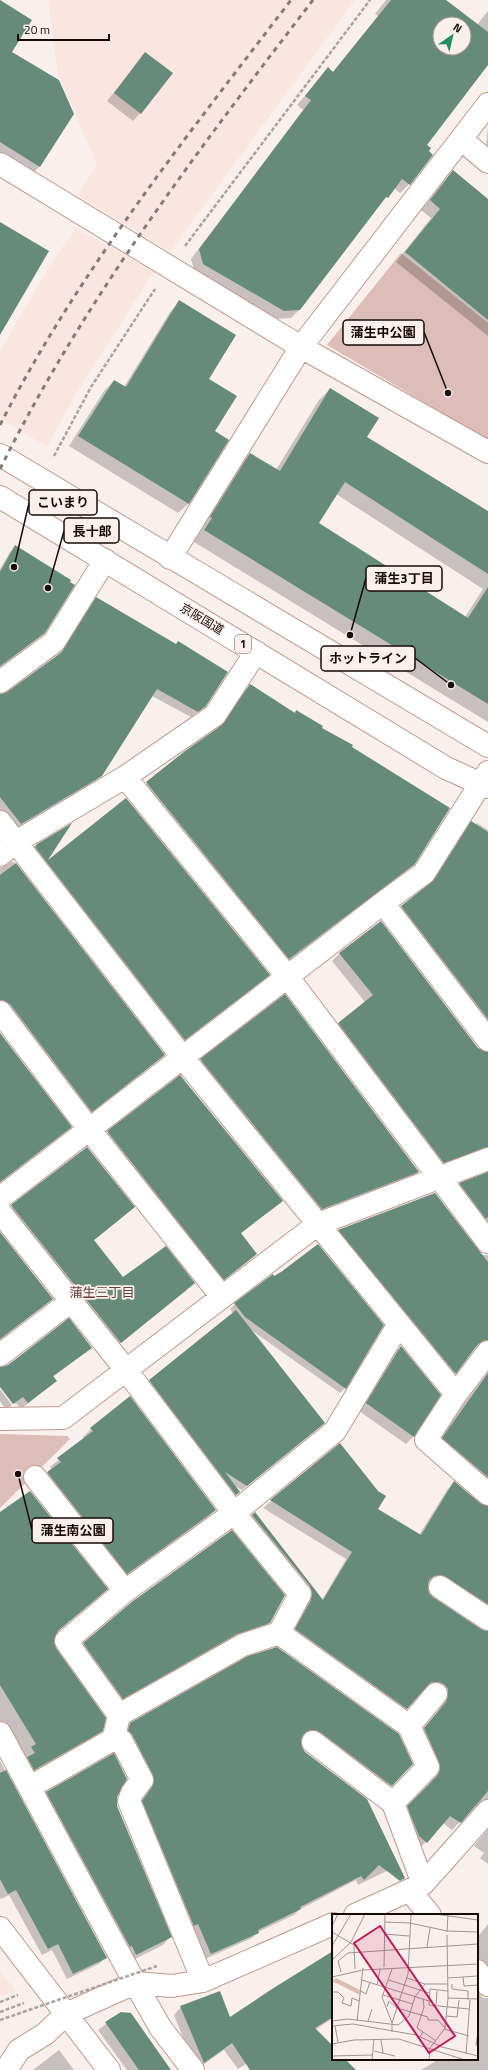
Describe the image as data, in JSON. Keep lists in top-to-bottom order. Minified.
{"streets":{"main road":["京阪国道","1"]},"districts":["蒲生三丁目"],"places":["蒲生中公園","こいまり","長十郎","蒲生3丁目","ホットライン","蒲生南公園"],"scale_bar":"20 m","north":"top right"}
